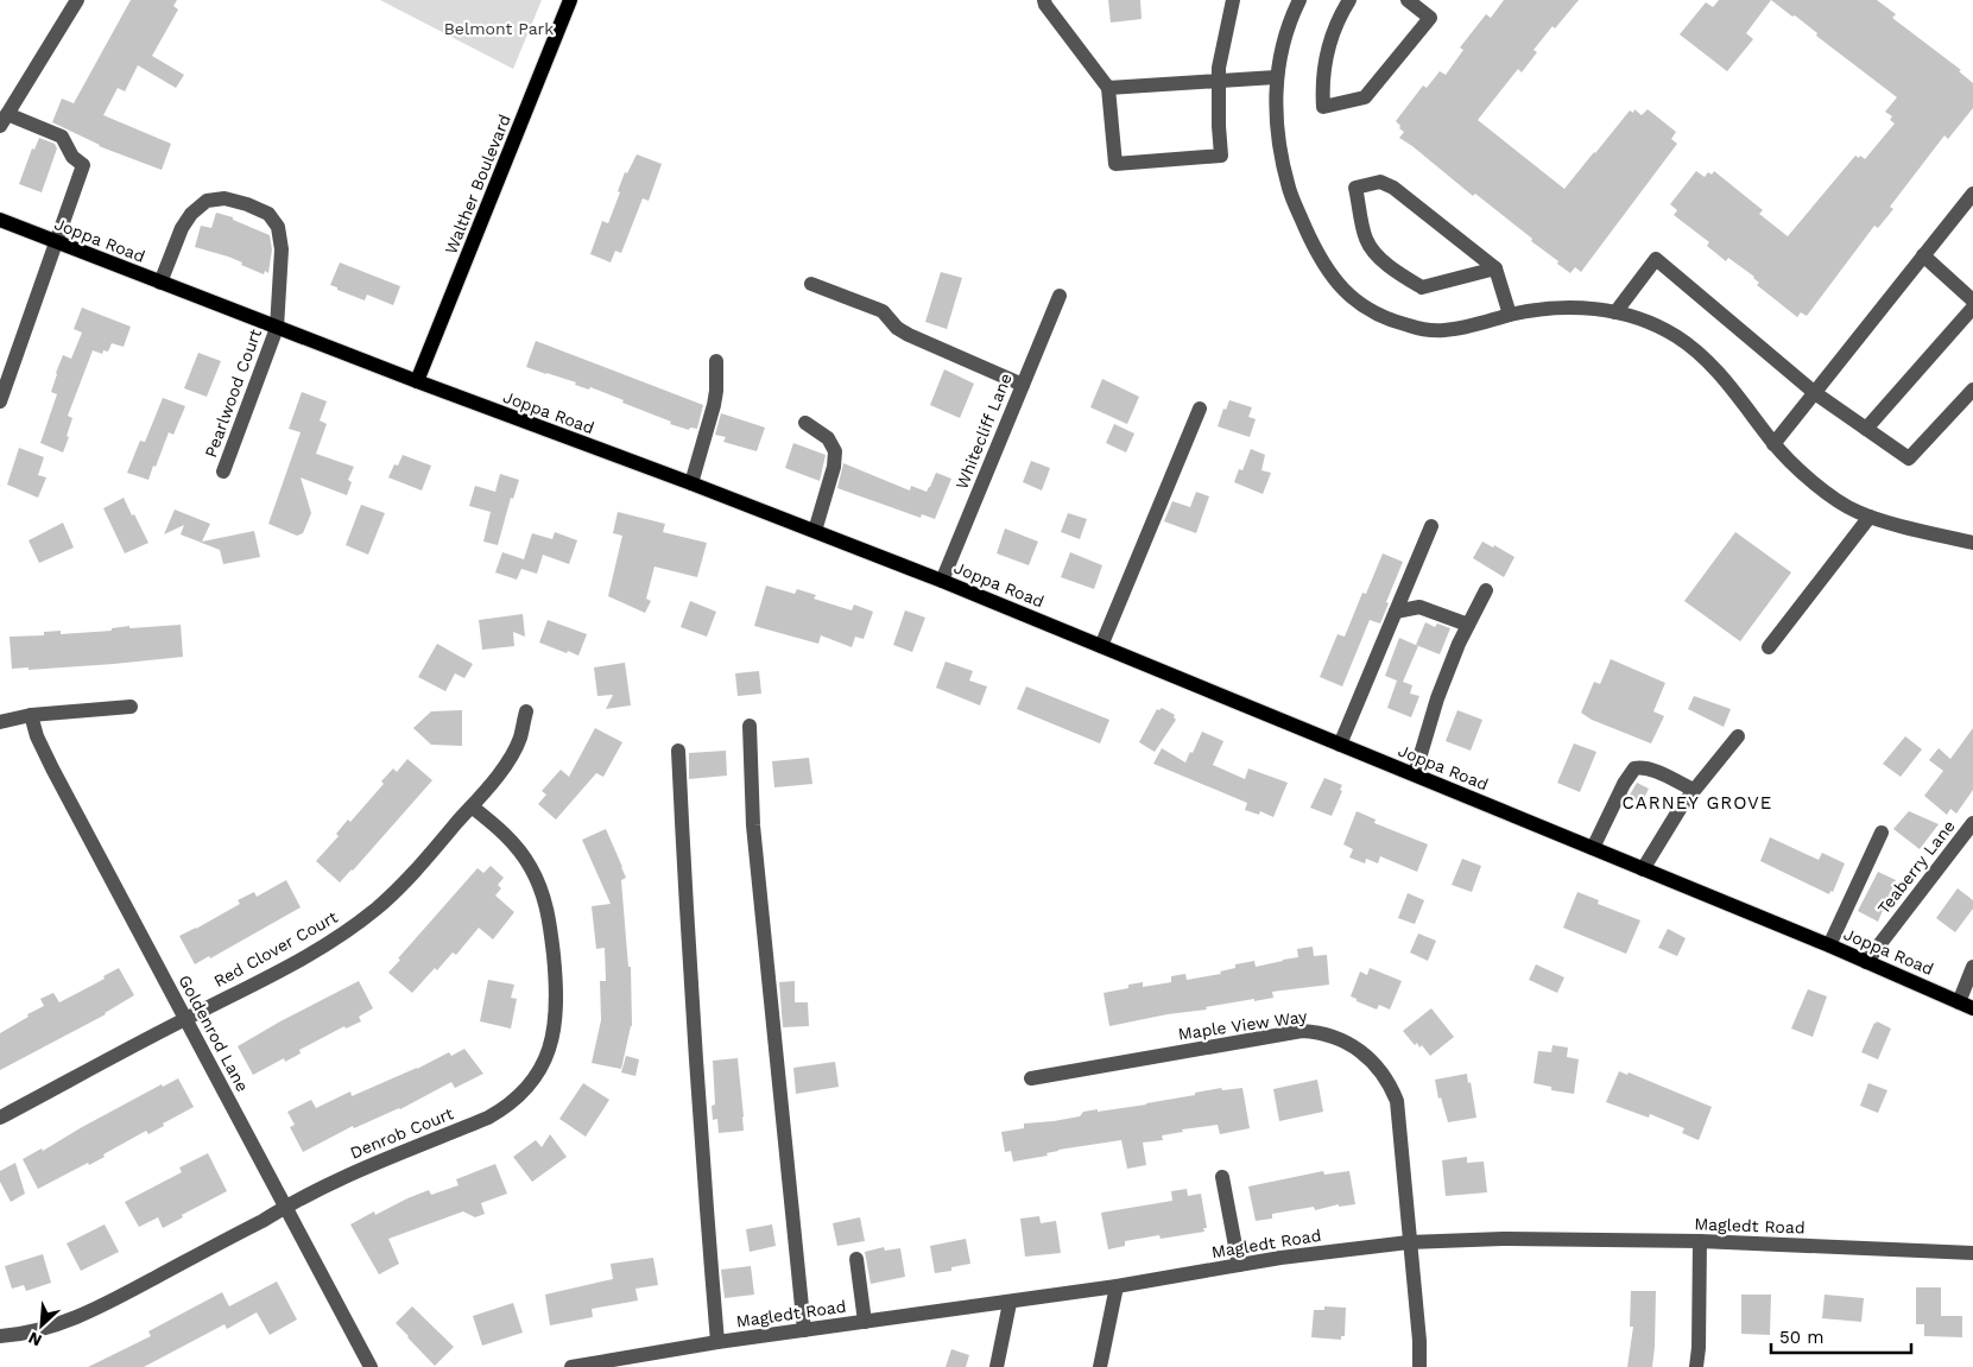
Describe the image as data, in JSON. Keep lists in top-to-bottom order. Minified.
{"streets":{"main road":["Walther Boulevard","Joppa Road"],"street":["Pearlwood Court","Whitecliff Lane","Teaberry Lane","Red Clover Court","Maple View Way","Goldenrod Lane","Denrob Court","Magledt Road"]},"crossings":[["Walther Boulevard","Joppa Road"],["Joppa Road","Pearlwood Court"],["Joppa Road","Whitecliff Lane"],["Joppa Road","Teaberry Lane"],["Red Clover Court","Goldenrod Lane"],["Red Clover Court","Denrob Court"],["Maple View Way","Magledt Road"],["Goldenrod Lane","Denrob Court"]],"districts":["CARNEY GROVE"],"parks":["Belmont Park"],"scale_bar":"50 m","north":"bottom left"}
